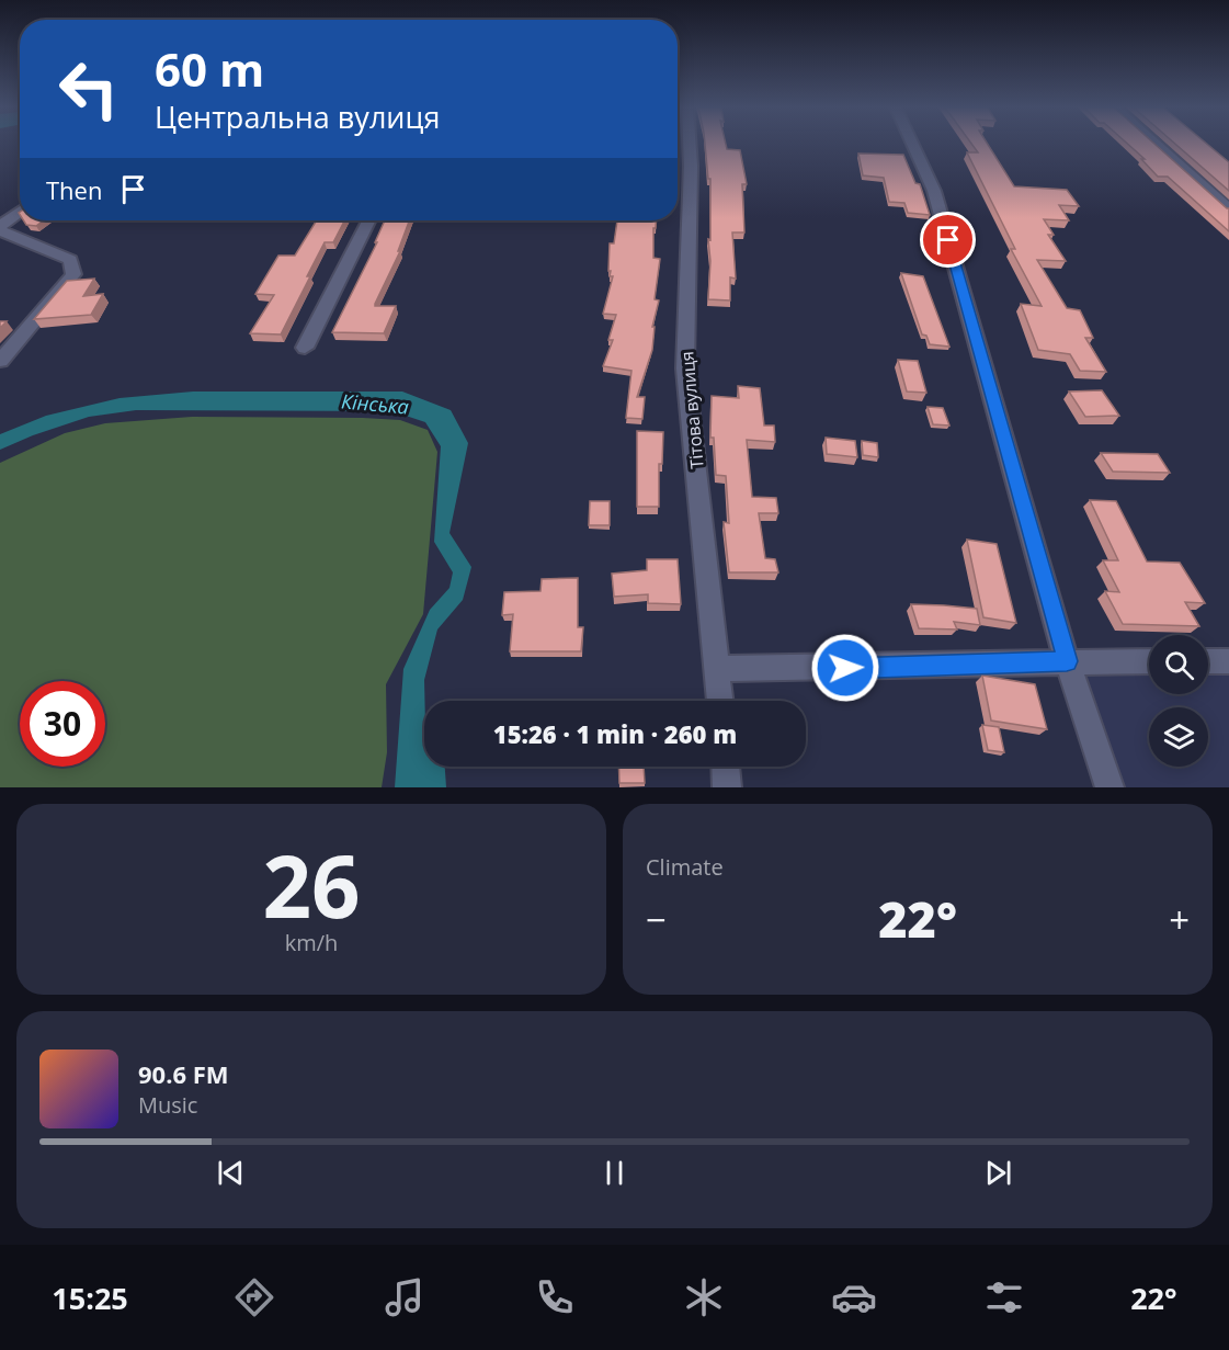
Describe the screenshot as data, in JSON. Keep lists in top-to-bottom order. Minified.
{"streets":{"street":["Тітова вулиця"]},"water":["Кінська"],"page":{"turn":["60 m","Центральна вулиця"],"then":"Then","limit":"30","trip":"15:26 · 1 min · 260 m","tile":[["26","km/h"],"Climate"],"heat":["−","22°","+"],"song":["90.6 FM","Music"],"tabs":["15:25","22°"]}}
